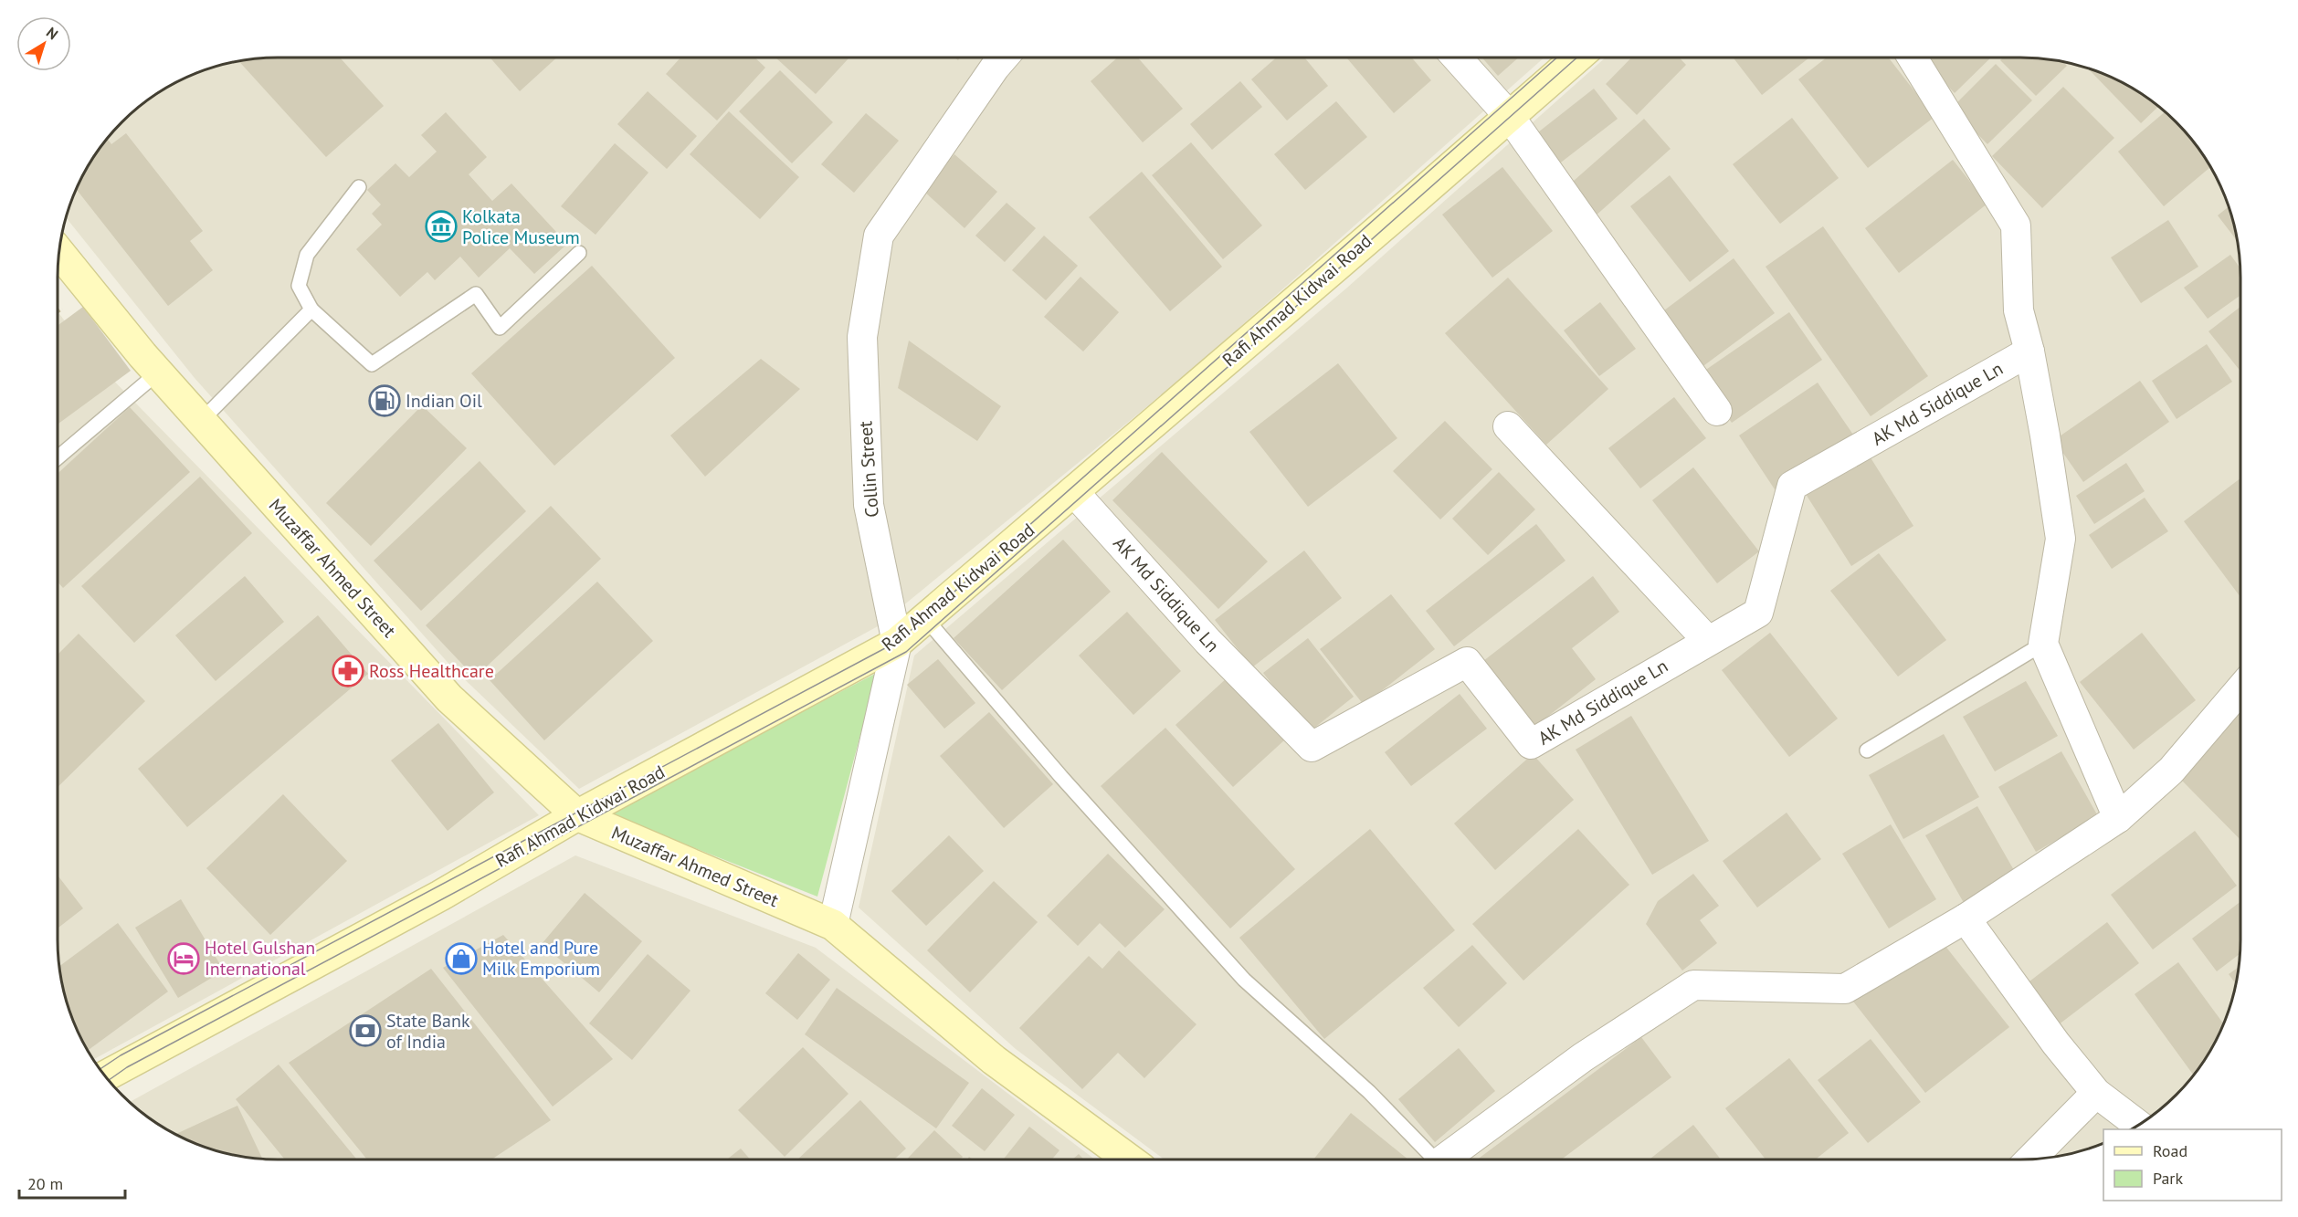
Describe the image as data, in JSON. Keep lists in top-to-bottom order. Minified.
{"streets":{"main road":["Rafi Ahmad Kidwai Road","Muzaffar Ahmed Street"],"street":["AK Md Siddique Ln","Collin Street"]},"crossings":[["Rafi Ahmad Kidwai Road","AK Md Siddique Ln"],["Rafi Ahmad Kidwai Road","Collin Street"],["Rafi Ahmad Kidwai Road","Muzaffar Ahmed Street"],["Collin Street","Muzaffar Ahmed Street"]],"places":{"museum":["Kolkata Police Museum"],"fuel station":["Indian Oil"],"pharmacy":["Ross Healthcare"],"hotel":["Hotel Gulshan International"],"shop":["Hotel and Pure Milk Emporium"],"bank":["State Bank of India"]},"legend":["Road","Park"],"scale_bar":"20 m","north":"top right"}
